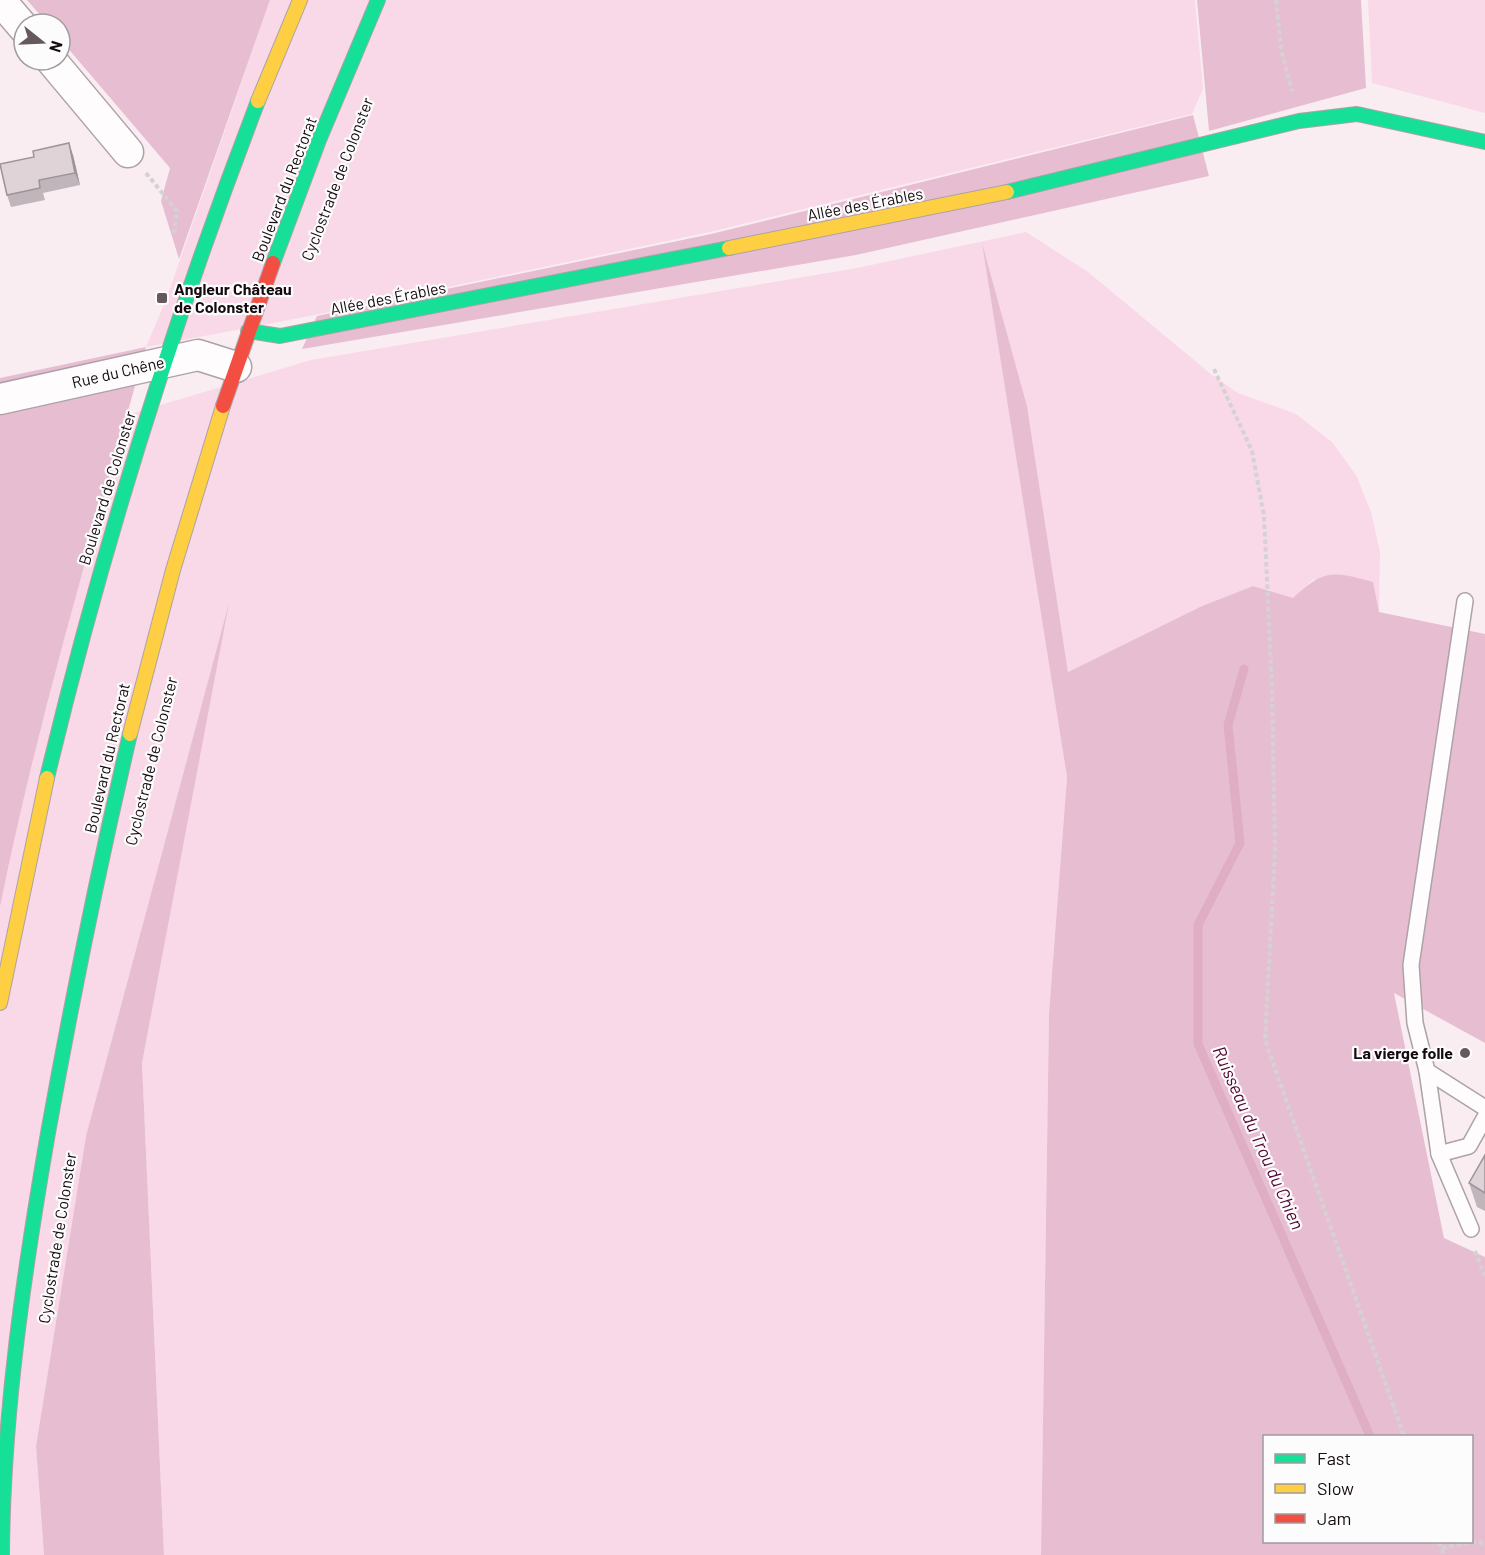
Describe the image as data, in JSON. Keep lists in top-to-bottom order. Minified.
{"streets":{"street":["Boulevard du Rectorat","Allée des Érables","Rue du Chêne","Boulevard de Colonster"]},"crossings":[["Boulevard du Rectorat","Allée des Érables"],["Boulevard du Rectorat","Rue du Chêne"],["Rue du Chêne","Boulevard de Colonster"]],"water":["Ruisseau du Trou du Chien"],"places":{"transit":["Angleur Château de Colonster"],"other":["La vierge folle"]},"legend":["Fast","Slow","Jam"],"north":"right"}
